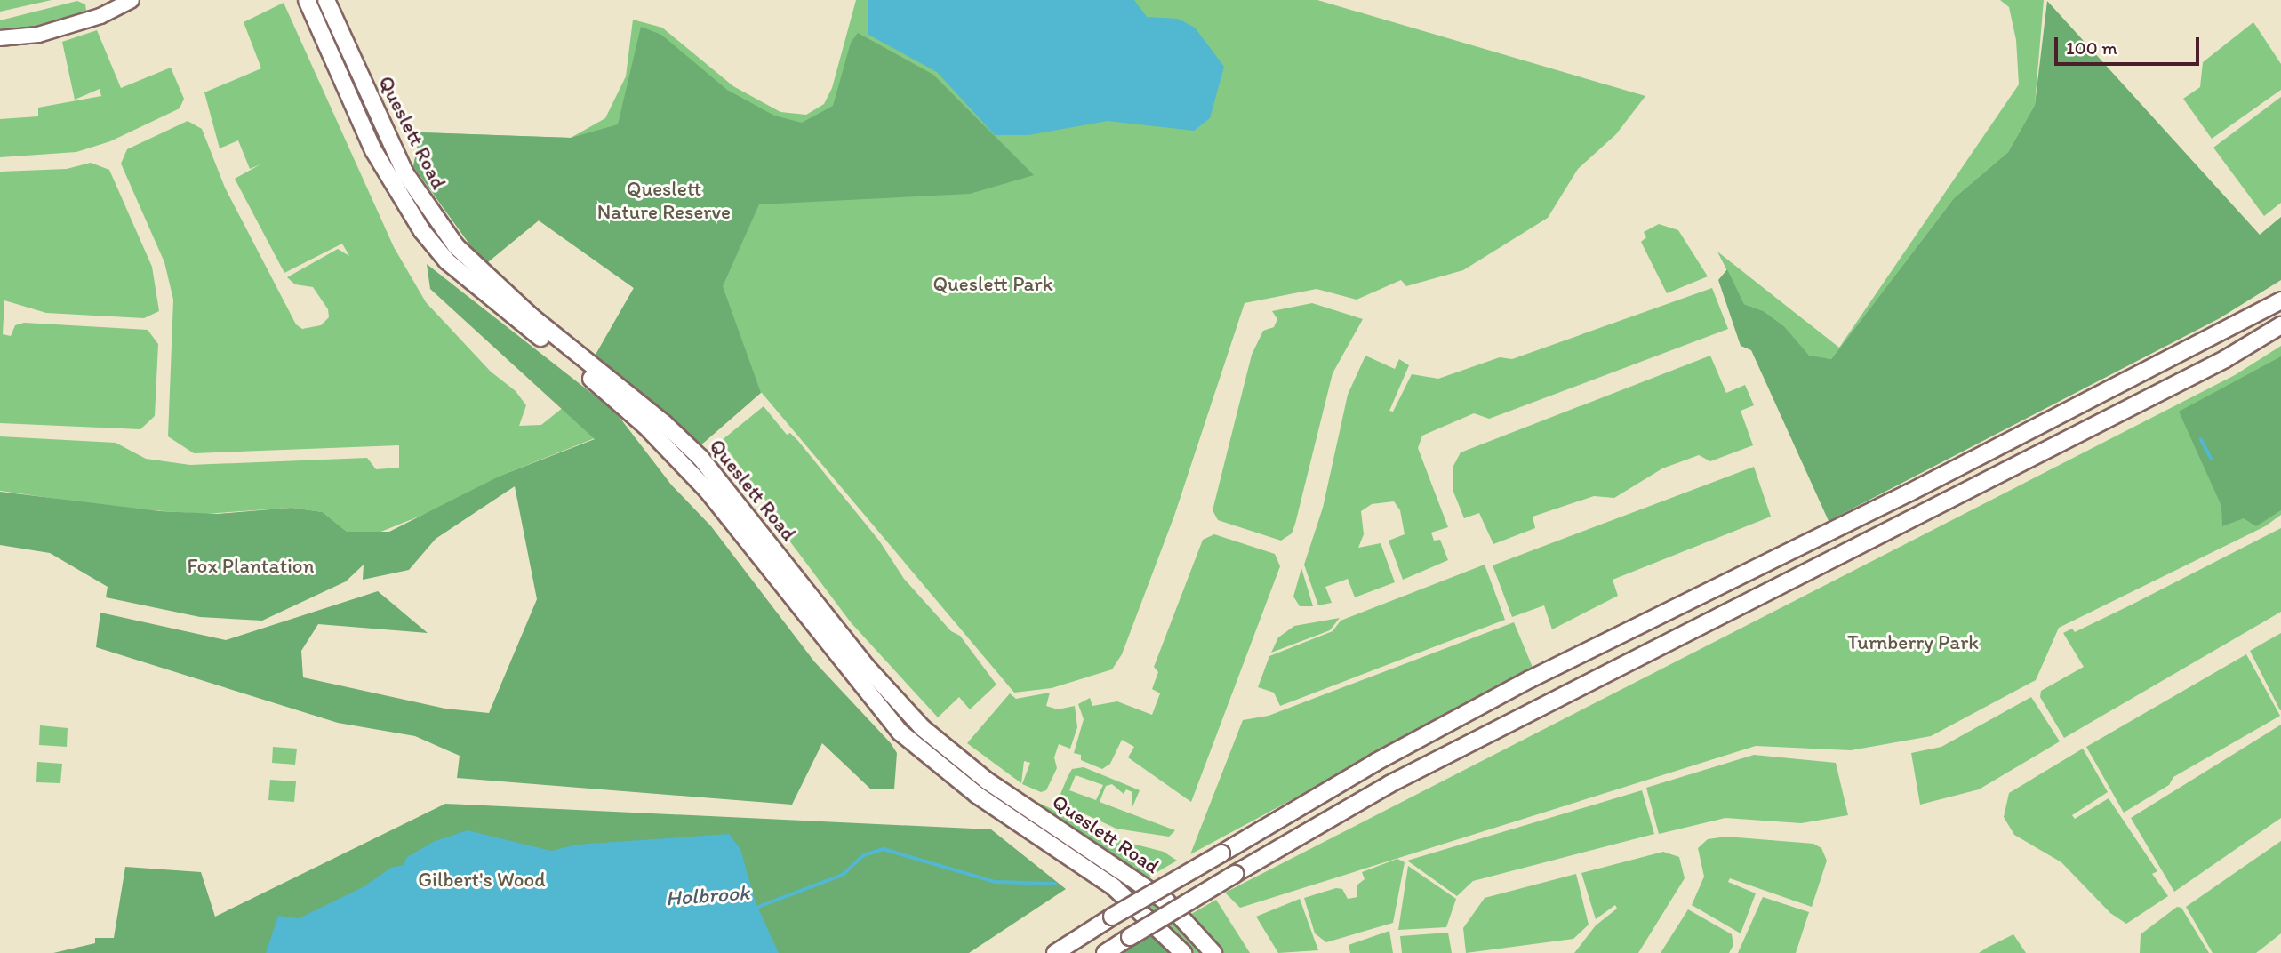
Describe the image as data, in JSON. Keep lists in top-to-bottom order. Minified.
{"streets":{"highway":["Queslett Road"]},"water":["Holbrook"],"parks":["Queslett Nature Reserve","Queslett Park","Fox Plantation","Turnberry Park","Gilbert's Wood"],"scale_bar":"100 m"}
